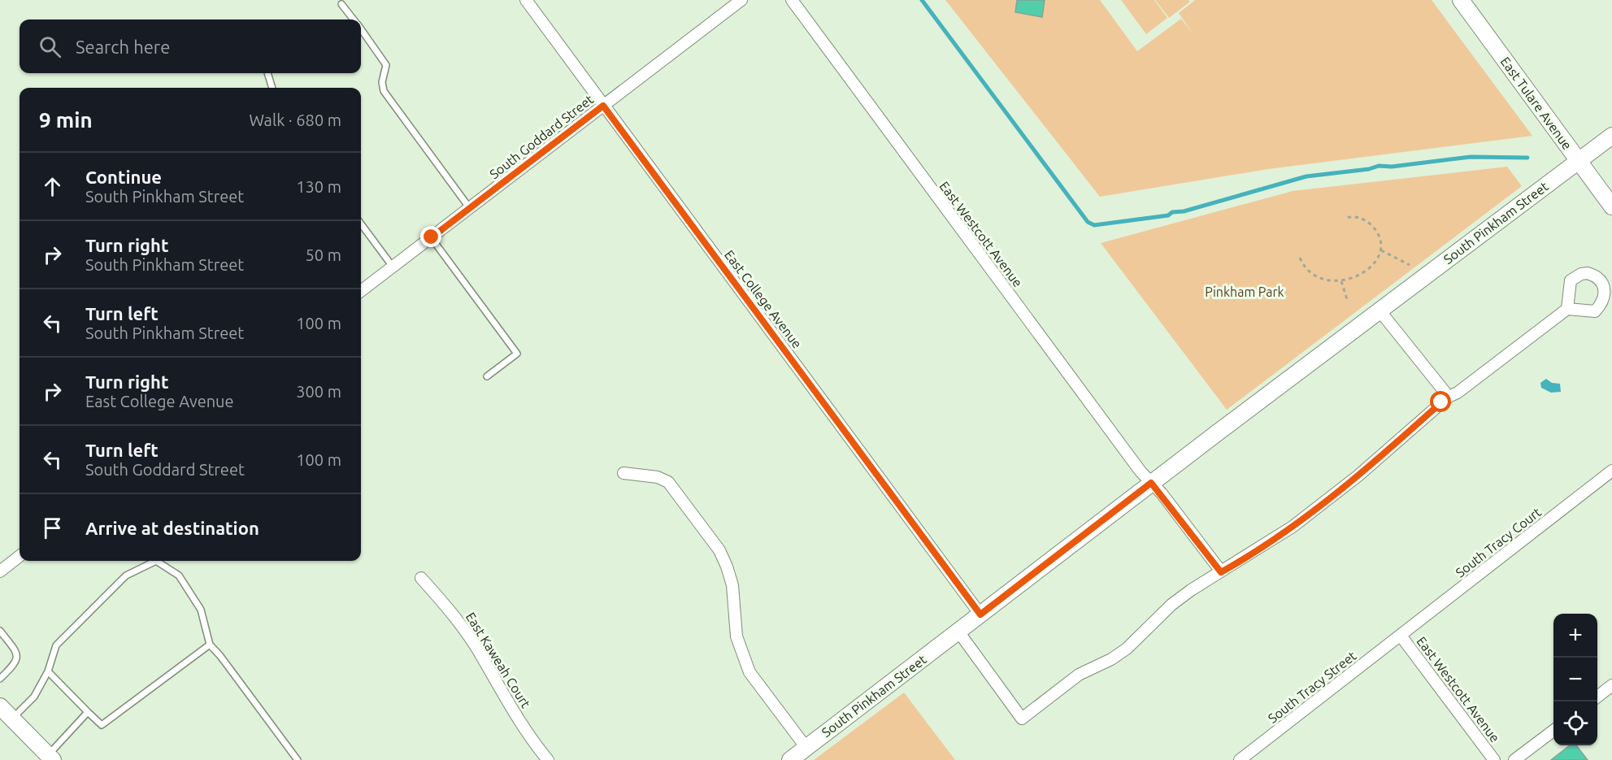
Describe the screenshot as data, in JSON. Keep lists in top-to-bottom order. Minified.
{"streets":{"street":["East Tulare Avenue","South Goddard Street","South Pinkham Street","East Westcott Avenue","East College Avenue","South Tracy Court","East Kaweah Court","South Tracy Street"]},"crossings":[["East Tulare Avenue","South Pinkham Street"],["South Goddard Street","East College Avenue"],["South Pinkham Street","East Westcott Avenue"],["South Pinkham Street","East College Avenue"],["East Westcott Avenue","South Tracy Court"],["East Westcott Avenue","South Tracy Street"],["South Tracy Court","South Tracy Street"]],"parks":["Pinkham Park"],"page":{"search":"Search here","heading":["9 min","Walk · 680 m"],"list":[["Continue","South Pinkham Street","130 m"],["Turn right","South Pinkham Street","50 m"],["Turn left","South Pinkham Street","100 m"],["Turn right","East College Avenue","300 m"],["Turn left","South Goddard Street","100 m"],"Arrive at destination"],"map_buttons":["+","−"]}}
